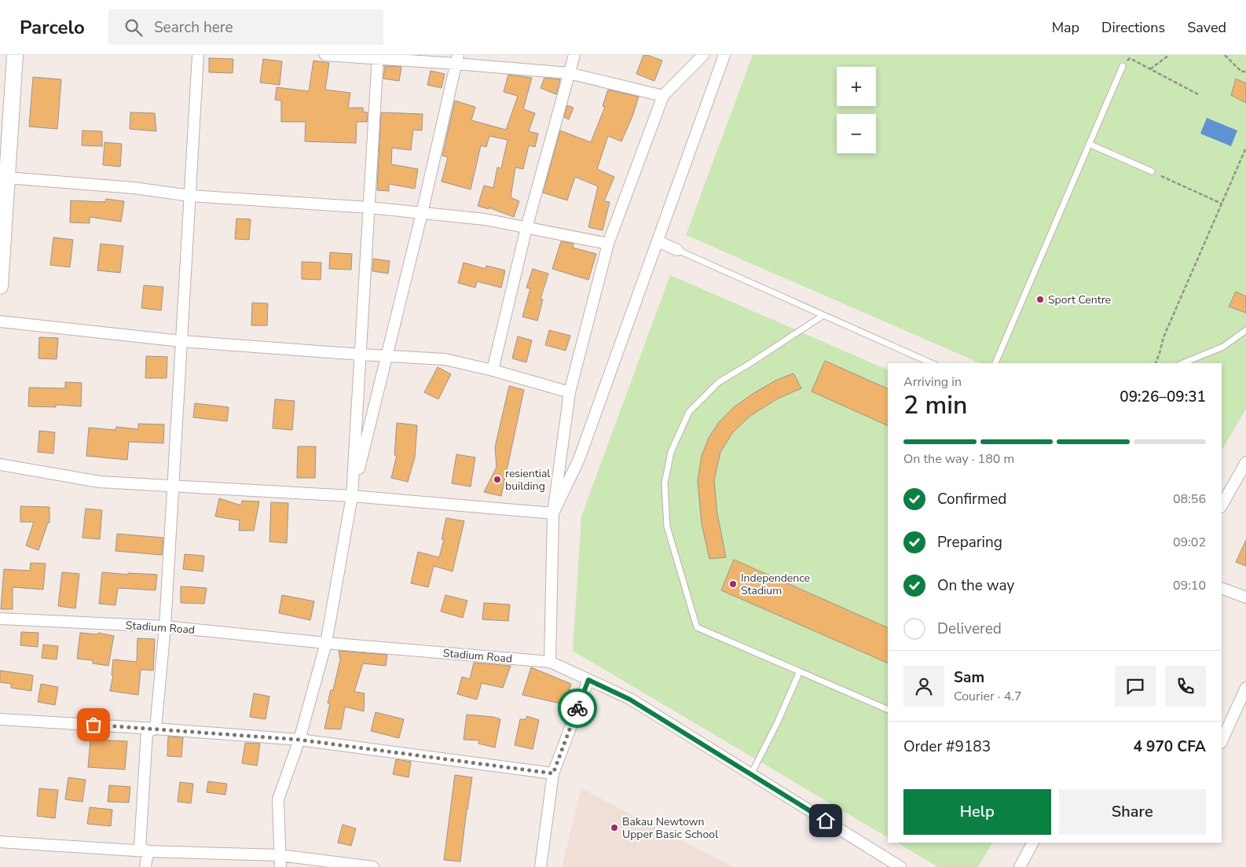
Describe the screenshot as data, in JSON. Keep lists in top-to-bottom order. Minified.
{"streets":{"street":["Stadium Road"]},"places":["Sport Centre","resiential building","Independence Stadium","Bakau Newtown Upper Basic School"],"page":{"header":"Parcelo","search":"Search here","nav":["Map","Directions","Saved"],"map_buttons":["+","−"],"heading":["2 min","Arriving in","09:26–09:31"],"panel":["Sam","Courier · 4.7","Order #9183","4 970 CFA"],"bar":"On the way · 180 m","list":[["Confirmed","08:56"],["Preparing","09:02"],["On the way","09:10"],"Delivered"],"buttons":["Help","Share"]}}
